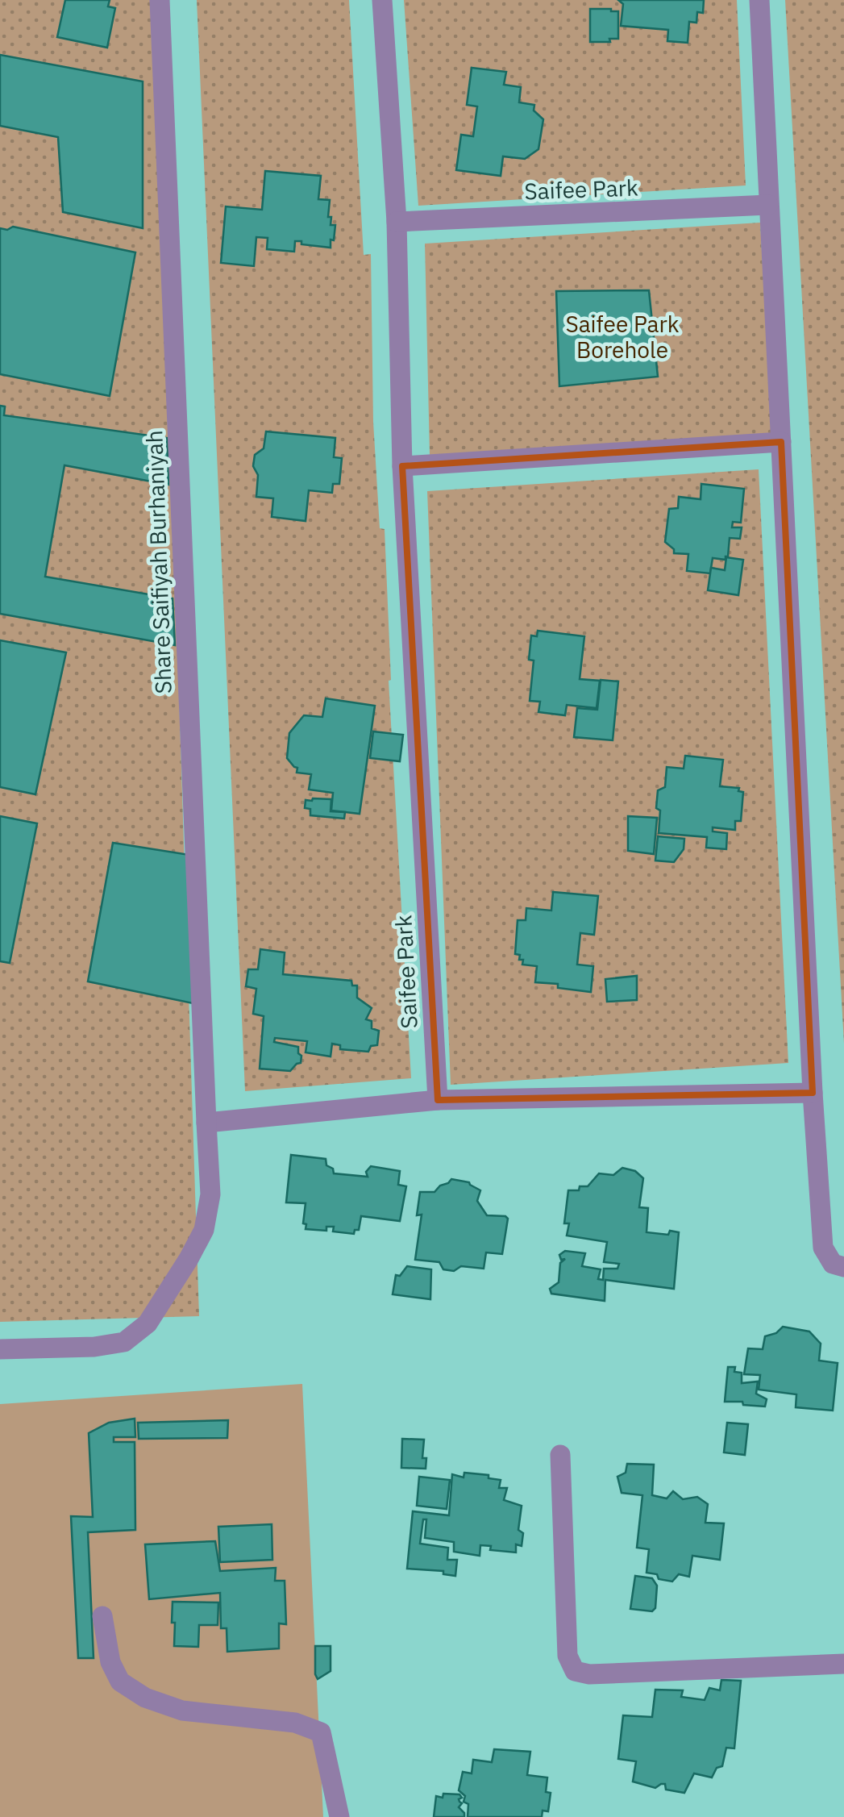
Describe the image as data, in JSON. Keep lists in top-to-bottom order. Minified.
{"streets":{"street":["Saifee Park","Share Saifiyah Burhaniyah"]},"parks":["Saifee Park Borehole"]}
